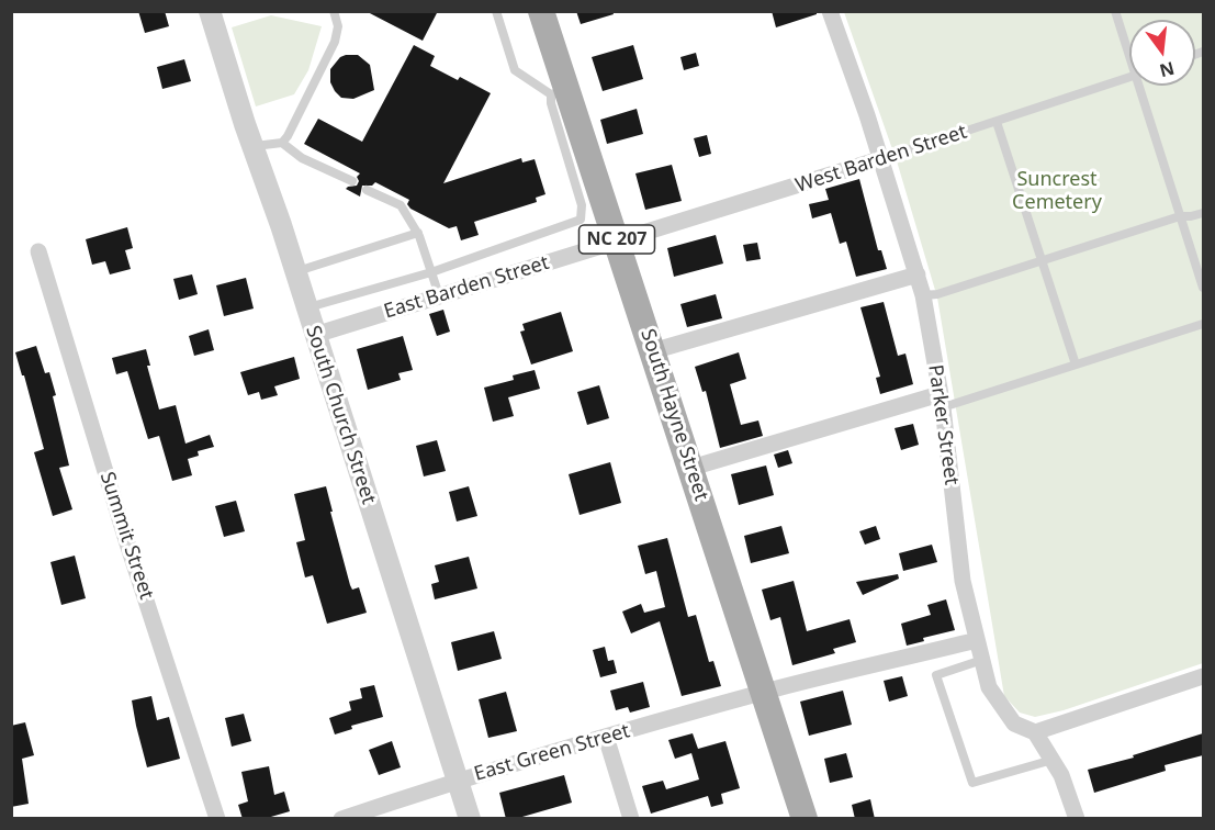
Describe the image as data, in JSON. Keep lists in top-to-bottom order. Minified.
{"streets":{"main road":["NC 207","South Hayne Street"],"street":["West Barden Street","East Barden Street","South Church Street","Parker Street","Summit Street","East Green Street"]},"crossings":[["West Barden Street","East Barden Street"],["West Barden Street","South Hayne Street"],["West Barden Street","Parker Street"],["East Barden Street","South Church Street"],["East Barden Street","South Hayne Street"],["South Church Street","East Green Street"],["South Hayne Street","East Green Street"],["Parker Street","East Green Street"]],"parks":["Suncrest Cemetery"],"north":"bottom"}
